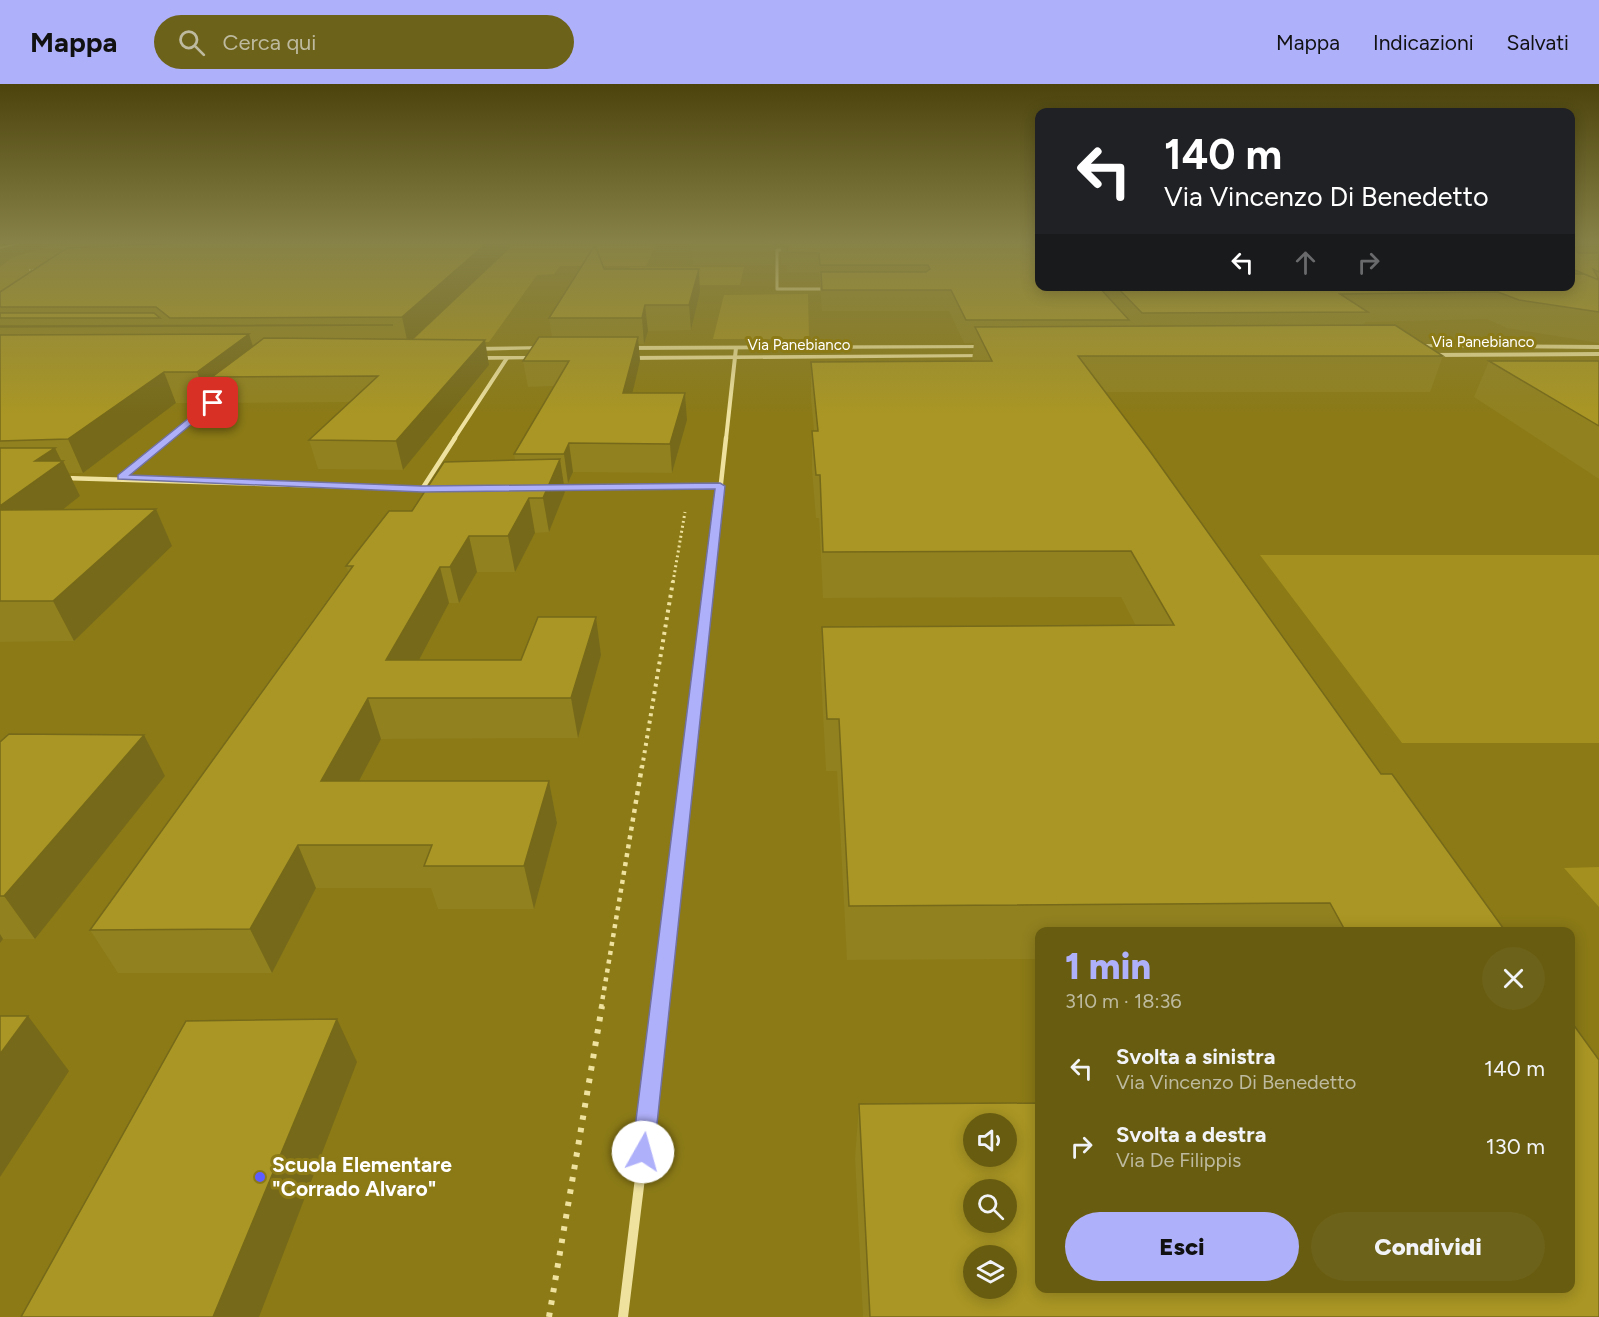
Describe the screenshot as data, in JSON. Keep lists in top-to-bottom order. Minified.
{"streets":{"street":["Via Panebianco"]},"places":["Scuola Elementare \"Corrado Alvaro\""],"page":{"header":"Mappa","search":"Cerca qui","nav":["Mappa","Indicazioni","Salvati"],"turn":["140 m","Via Vincenzo Di Benedetto"],"heading":["1 min","310 m · 18:36"],"list":[{"name":"Svolta a sinistra","note":"Via Vincenzo Di Benedetto","value":"140 m"},{"name":"Svolta a destra","note":"Via De Filippis","value":"130 m"}],"buttons":["Esci","Condividi"]}}
